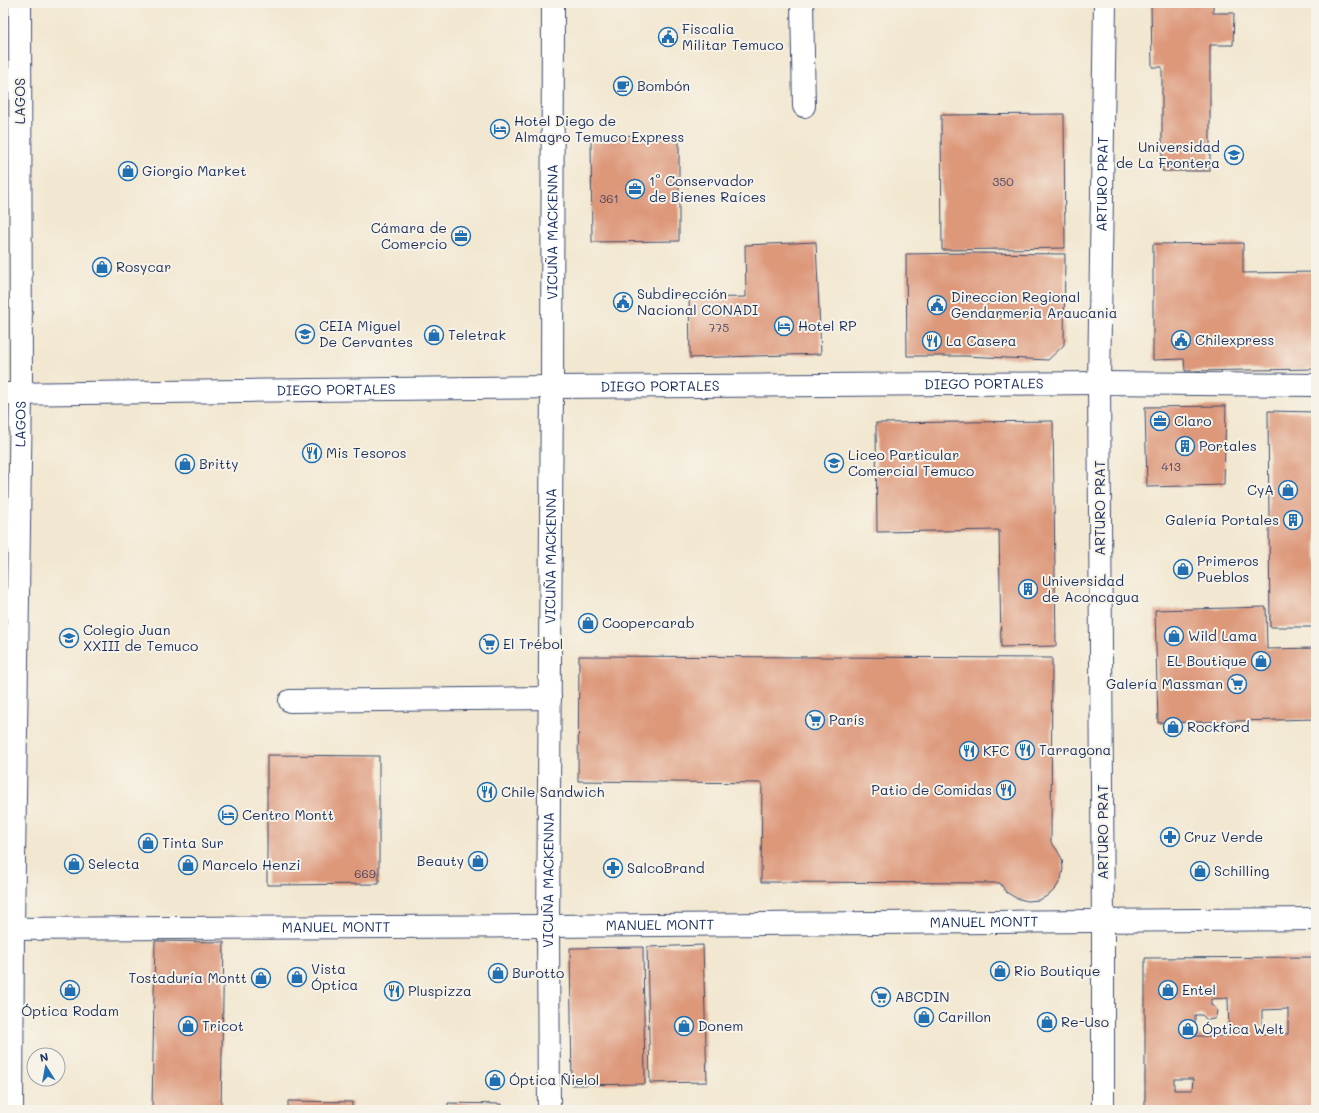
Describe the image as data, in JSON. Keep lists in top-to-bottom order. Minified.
{"streets":{"street":["LAGOS","ARTURO PRAT","VICUÑA MACKENNA","DIEGO PORTALES","MANUEL MONTT"]},"crossings":[["LAGOS","DIEGO PORTALES"],["LAGOS","MANUEL MONTT"],["ARTURO PRAT","DIEGO PORTALES"],["ARTURO PRAT","MANUEL MONTT"],["VICUÑA MACKENNA","DIEGO PORTALES"],["VICUÑA MACKENNA","MANUEL MONTT"]],"places":{"public building":["Fiscalia Militar Temuco","Subdirección Nacional CONADI","Direccion Regional Gendarmeria Araucania","Chilexpress"],"cafe":["Bombón"],"hotel":["Hotel Diego de Almagro Temuco Express","Hotel RP","Centro Montt"],"school or university":["Universidad de La Frontera","CEIA Miguel De Cervantes","Liceo Particular Comercial Temuco","Colegio Juan XXIII de Temuco"],"shop":["Giorgio Market","Rosycar","Teletrak","Britty","CyA","Primeros Pueblos","Coopercarab","Wild Lama","EL Boutique","Rockford","Tinta Sur","Beauty","Selecta","Marcelo Henzi","Schilling","Rio Boutique","Burotto","Vista Óptica","Tostaduría Montt","Óptica Rodam","Entel","Carillon","Re-Uso","Tricot","Donem","Óptica Welt","Óptica Ñielol"],"office":["1° Conservador de Bienes Raíces","Cámara de Comercio","Claro"],"restaurant":["La Casera","Mis Tesoros","Tarragona","KFC","Patio de Comidas","Chile Sandwich","Pluspizza"],"building":["Portales","Galería Portales","Universidad de Aconcagua"],"supermarket":["El Trébol","Galería Massman","París","ABCDIN"],"pharmacy":["Cruz Verde","SalcoBrand"]},"house_numbers":["350","361","775","413","669"],"north":"top"}
